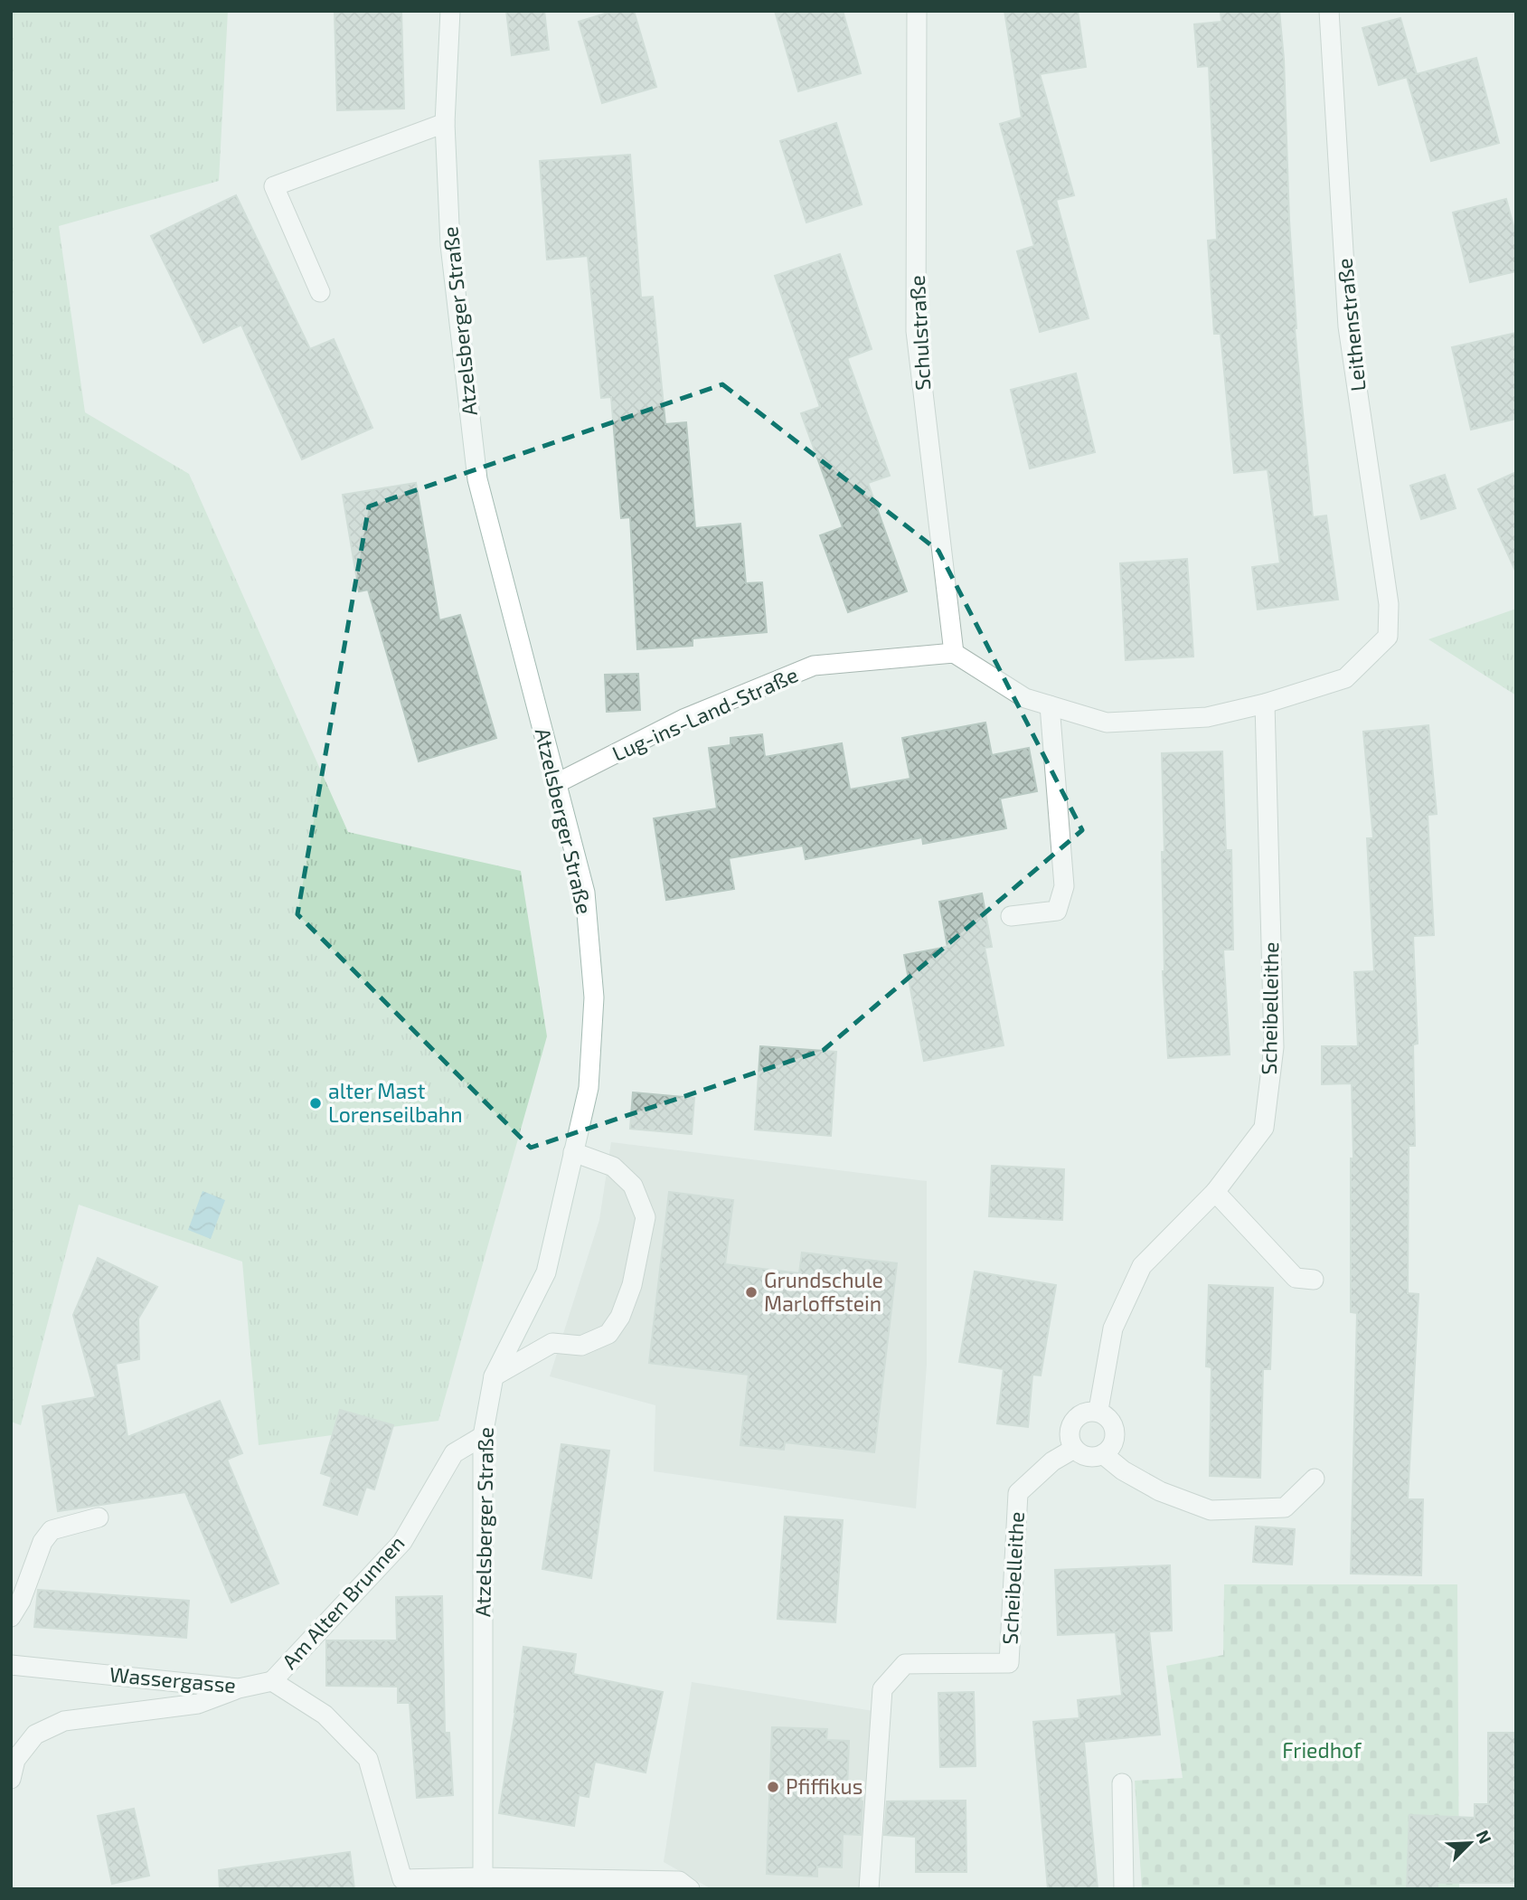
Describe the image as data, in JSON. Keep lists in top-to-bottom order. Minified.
{"streets":{"street":["Atzelsberger Straße","Leithenstraße","Schulstraße","Lug-ins-Land-Straße","Scheibelleithe","Am Alten Brunnen","Wassergasse"]},"crossings":[["Atzelsberger Straße","Lug-ins-Land-Straße"],["Atzelsberger Straße","Am Alten Brunnen"],["Leithenstraße","Scheibelleithe"],["Schulstraße","Lug-ins-Land-Straße"],["Am Alten Brunnen","Wassergasse"]],"parks":["Friedhof"],"places":["alter Mast Lorenseilbahn","Grundschule Marloffstein","Pfiffikus"],"north":"top right"}
